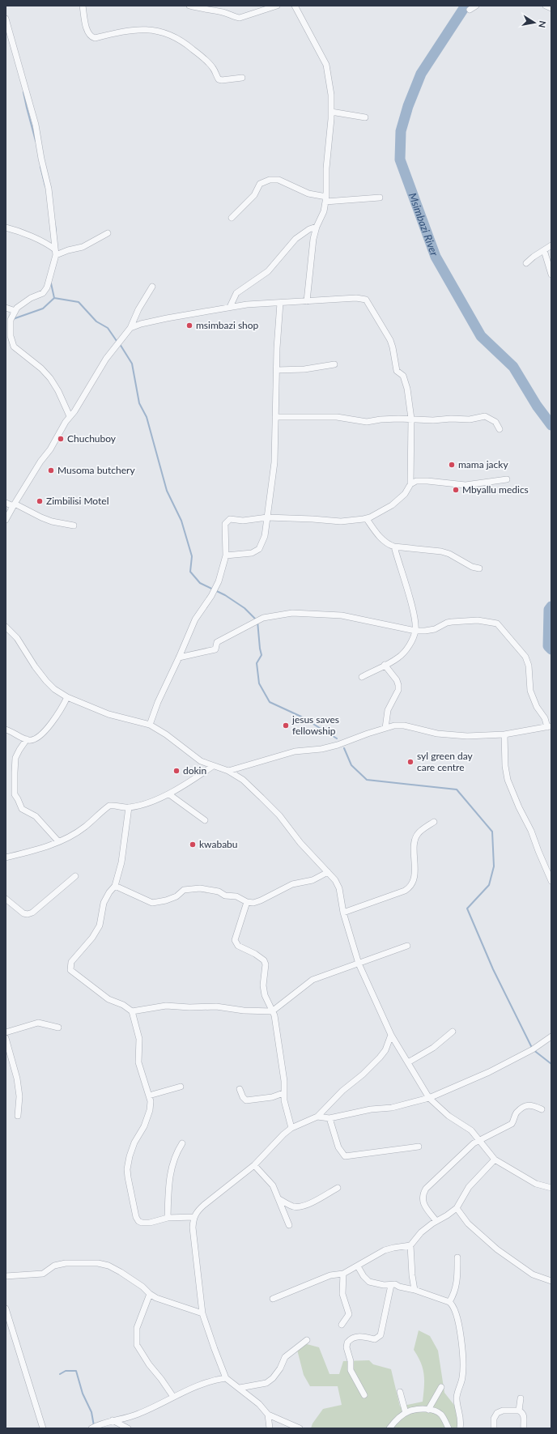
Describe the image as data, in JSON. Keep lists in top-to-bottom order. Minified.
{"water":["Msimbazi River"],"places":["msimbazi shop","Chuchuboy","mama jacky","Musoma butchery","Mbyallu medics","Zimbilisi Motel","jesus saves fellowship","syl green day care centre","dokin","kwababu"],"north":"right"}
